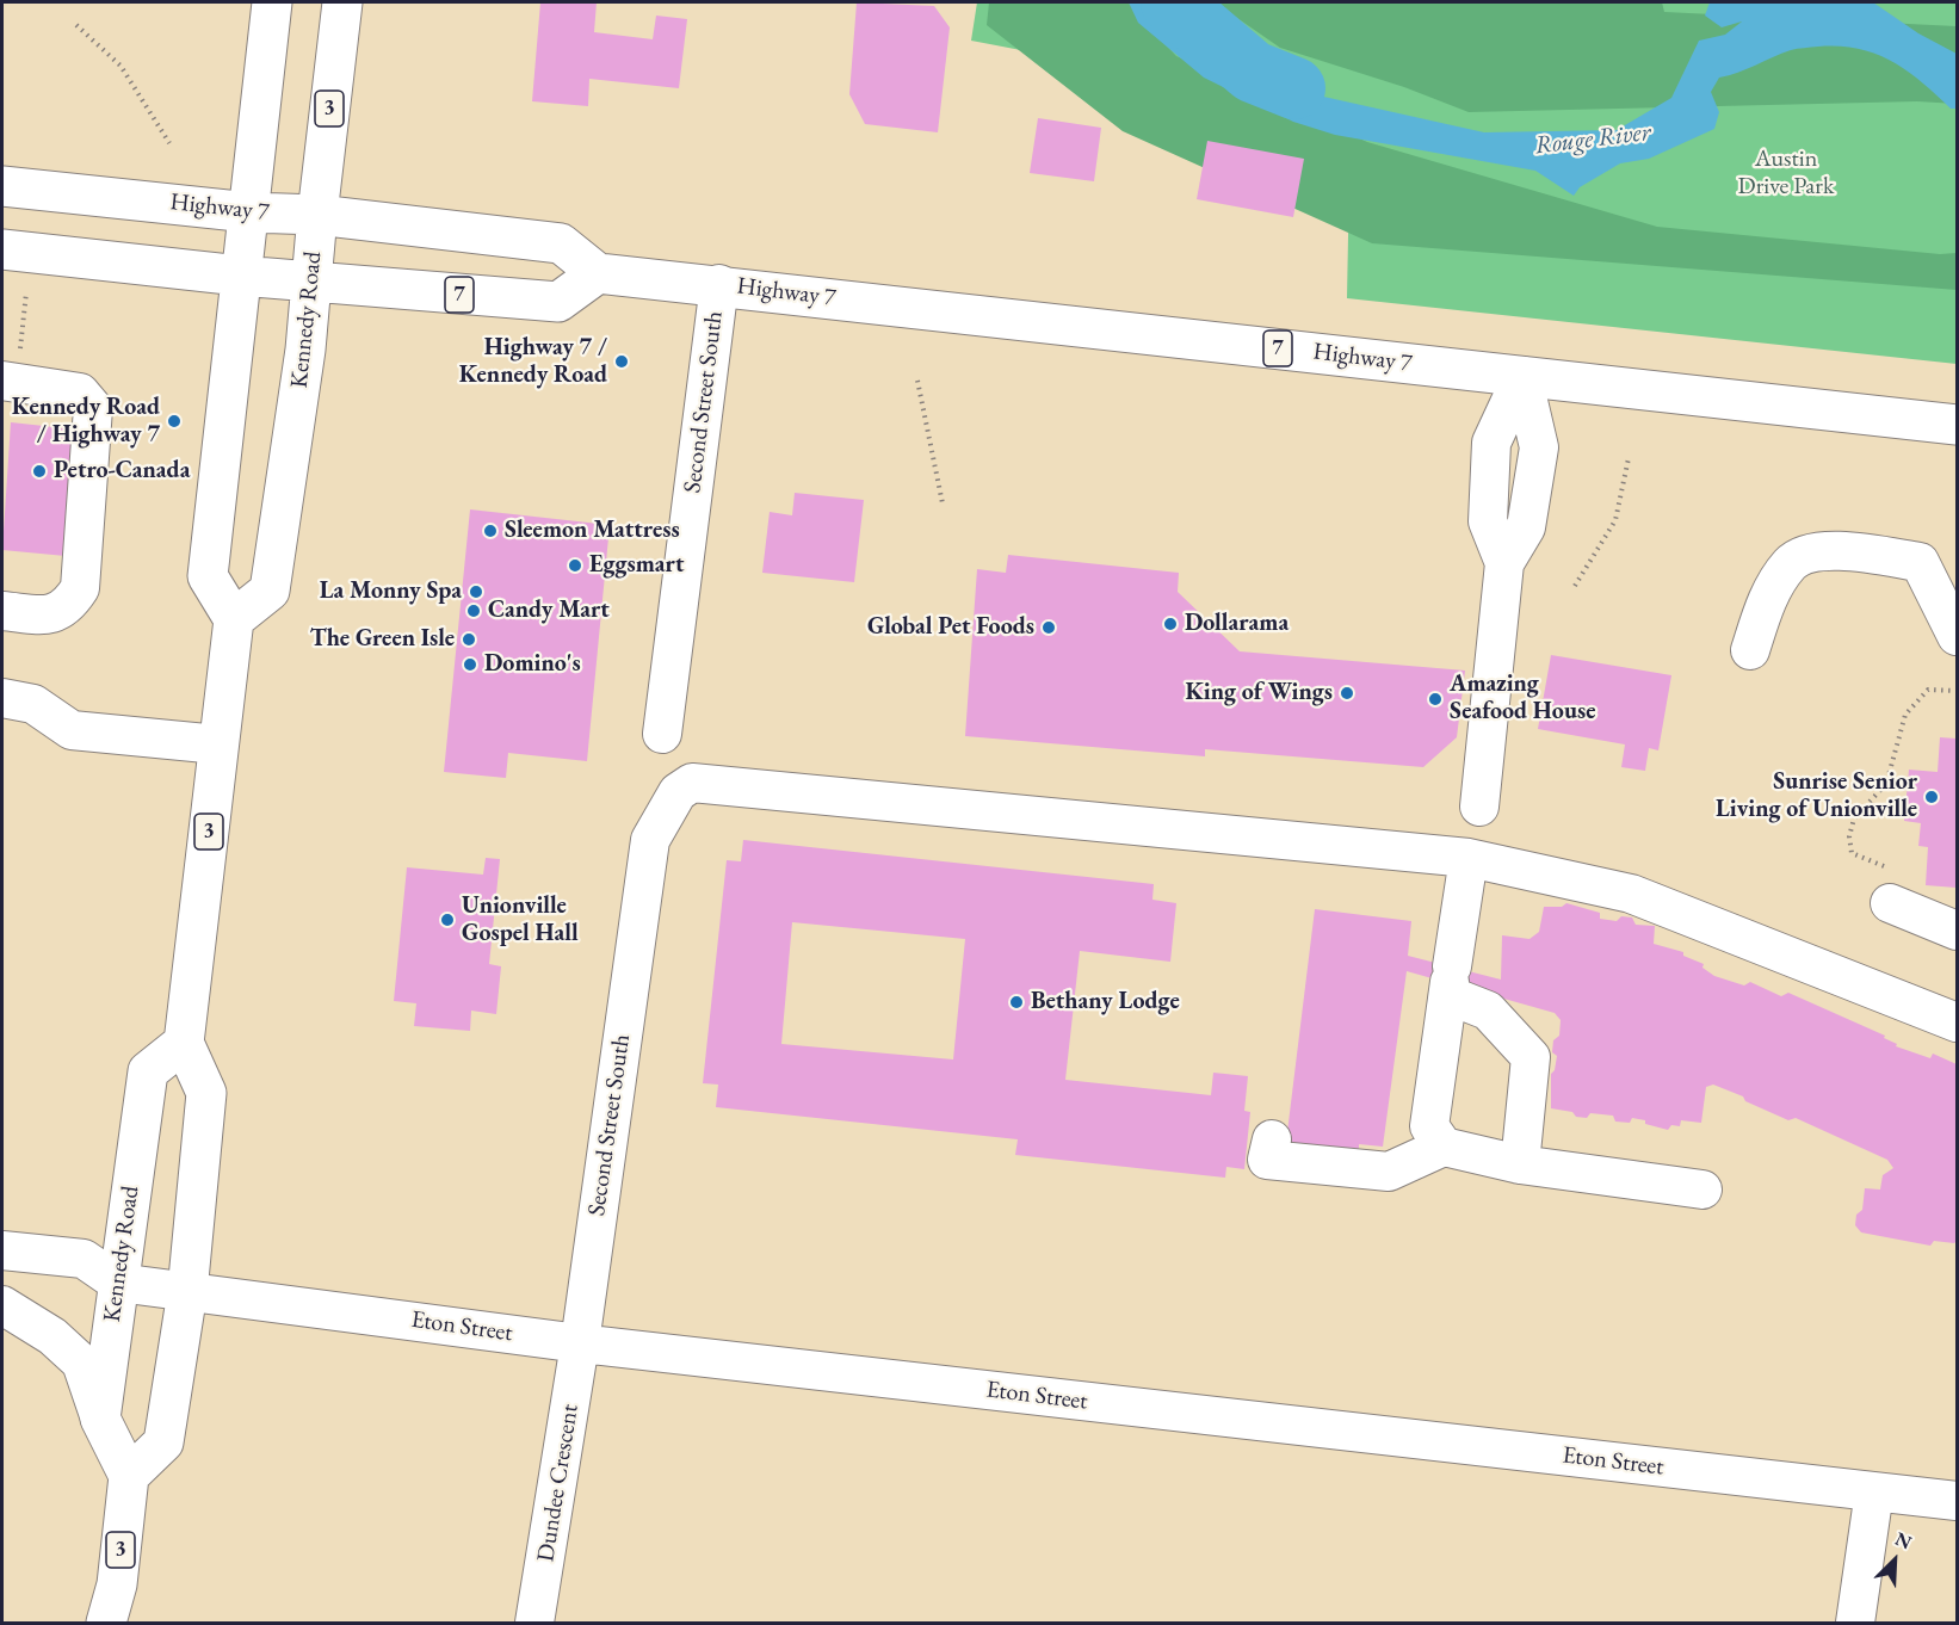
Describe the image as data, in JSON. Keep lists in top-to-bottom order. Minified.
{"streets":{"main road":["3","Highway 7","7","Kennedy Road"],"street":["Second Street South","Eton Street","Dundee Crescent"]},"crossings":[["3","Kennedy Road"],["Highway 7","7"],["Highway 7","Kennedy Road"],["Highway 7","Second Street South"],["7","Kennedy Road"],["Kennedy Road","Eton Street"],["Second Street South","Eton Street"],["Second Street South","Dundee Crescent"],["Eton Street","Dundee Crescent"]],"water":["Rouge River"],"parks":["Austin Drive Park"],"places":["Highway 7 / Kennedy Road","Kennedy Road / Highway 7","Petro-Canada","Sleemon Mattress","Eggsmart","La Monny Spa","Candy Mart","Dollarama","Global Pet Foods","The Green Isle","Domino's","King of Wings","Amazing Seafood House","Sunrise Senior Living of Unionville","Unionville Gospel Hall","Bethany Lodge"],"north":"top right"}
